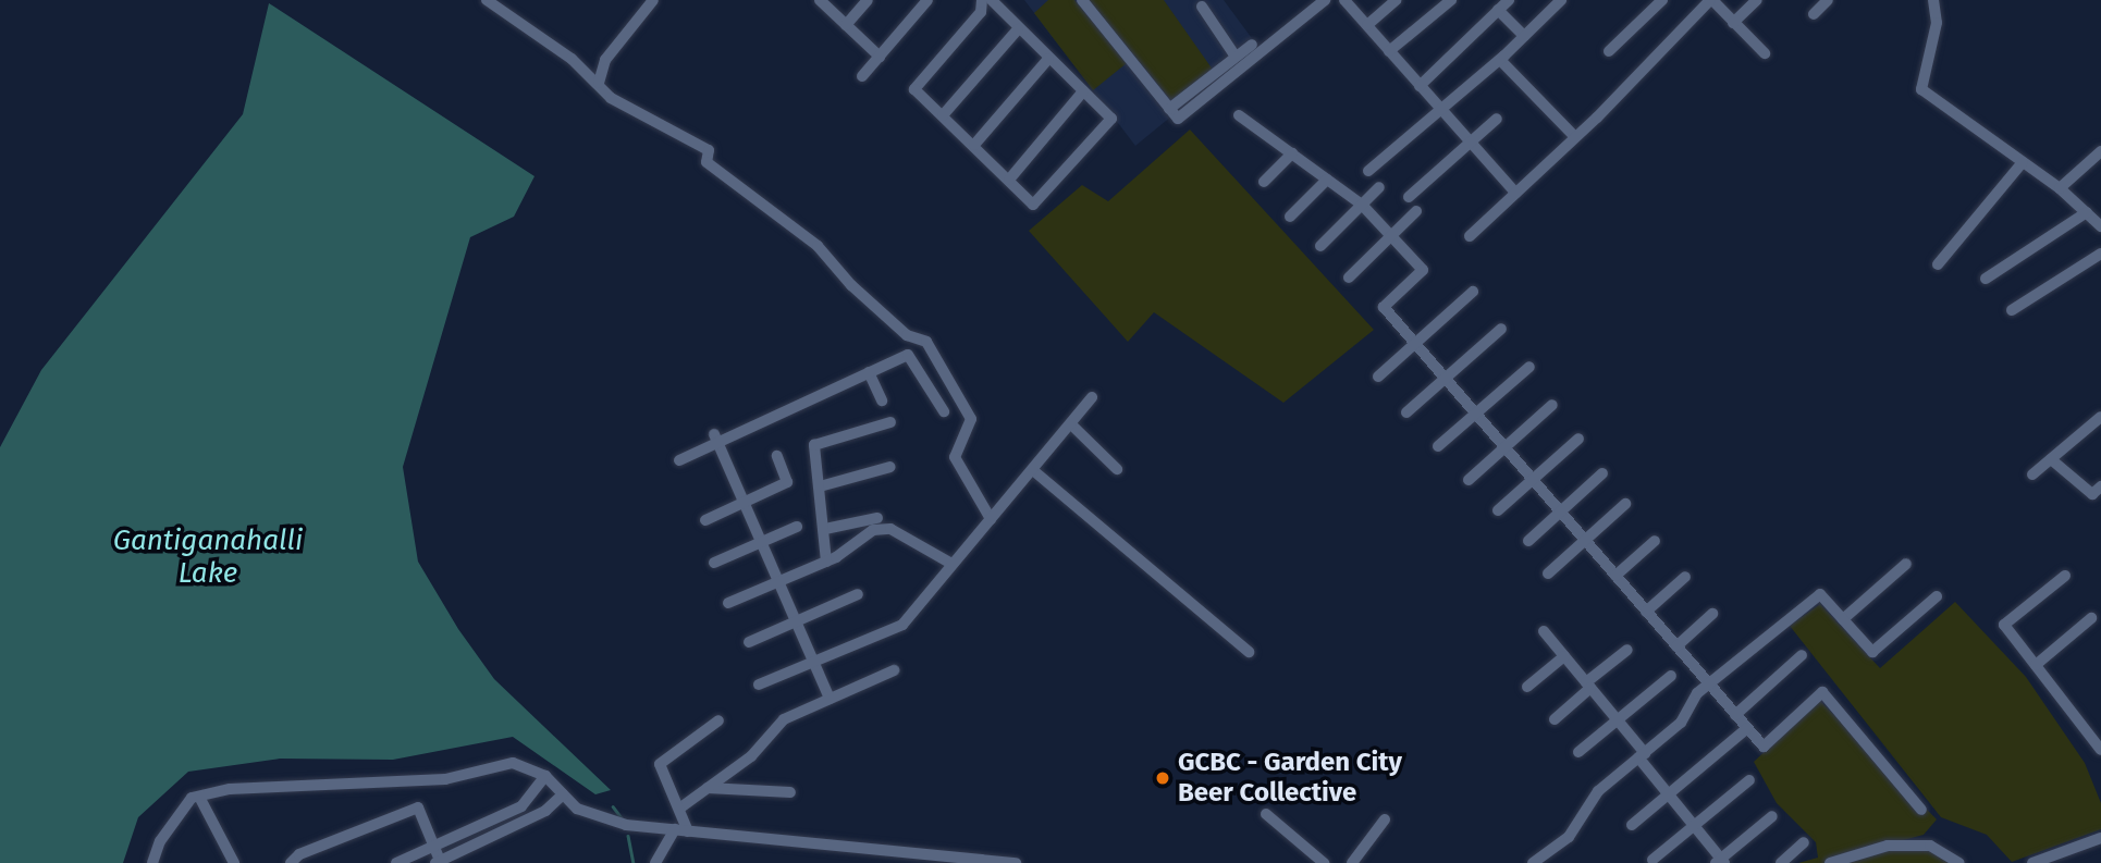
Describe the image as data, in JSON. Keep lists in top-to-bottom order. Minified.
{"water":["Gantiganahalli Lake"],"places":["GCBC - Garden City Beer Collective"]}
